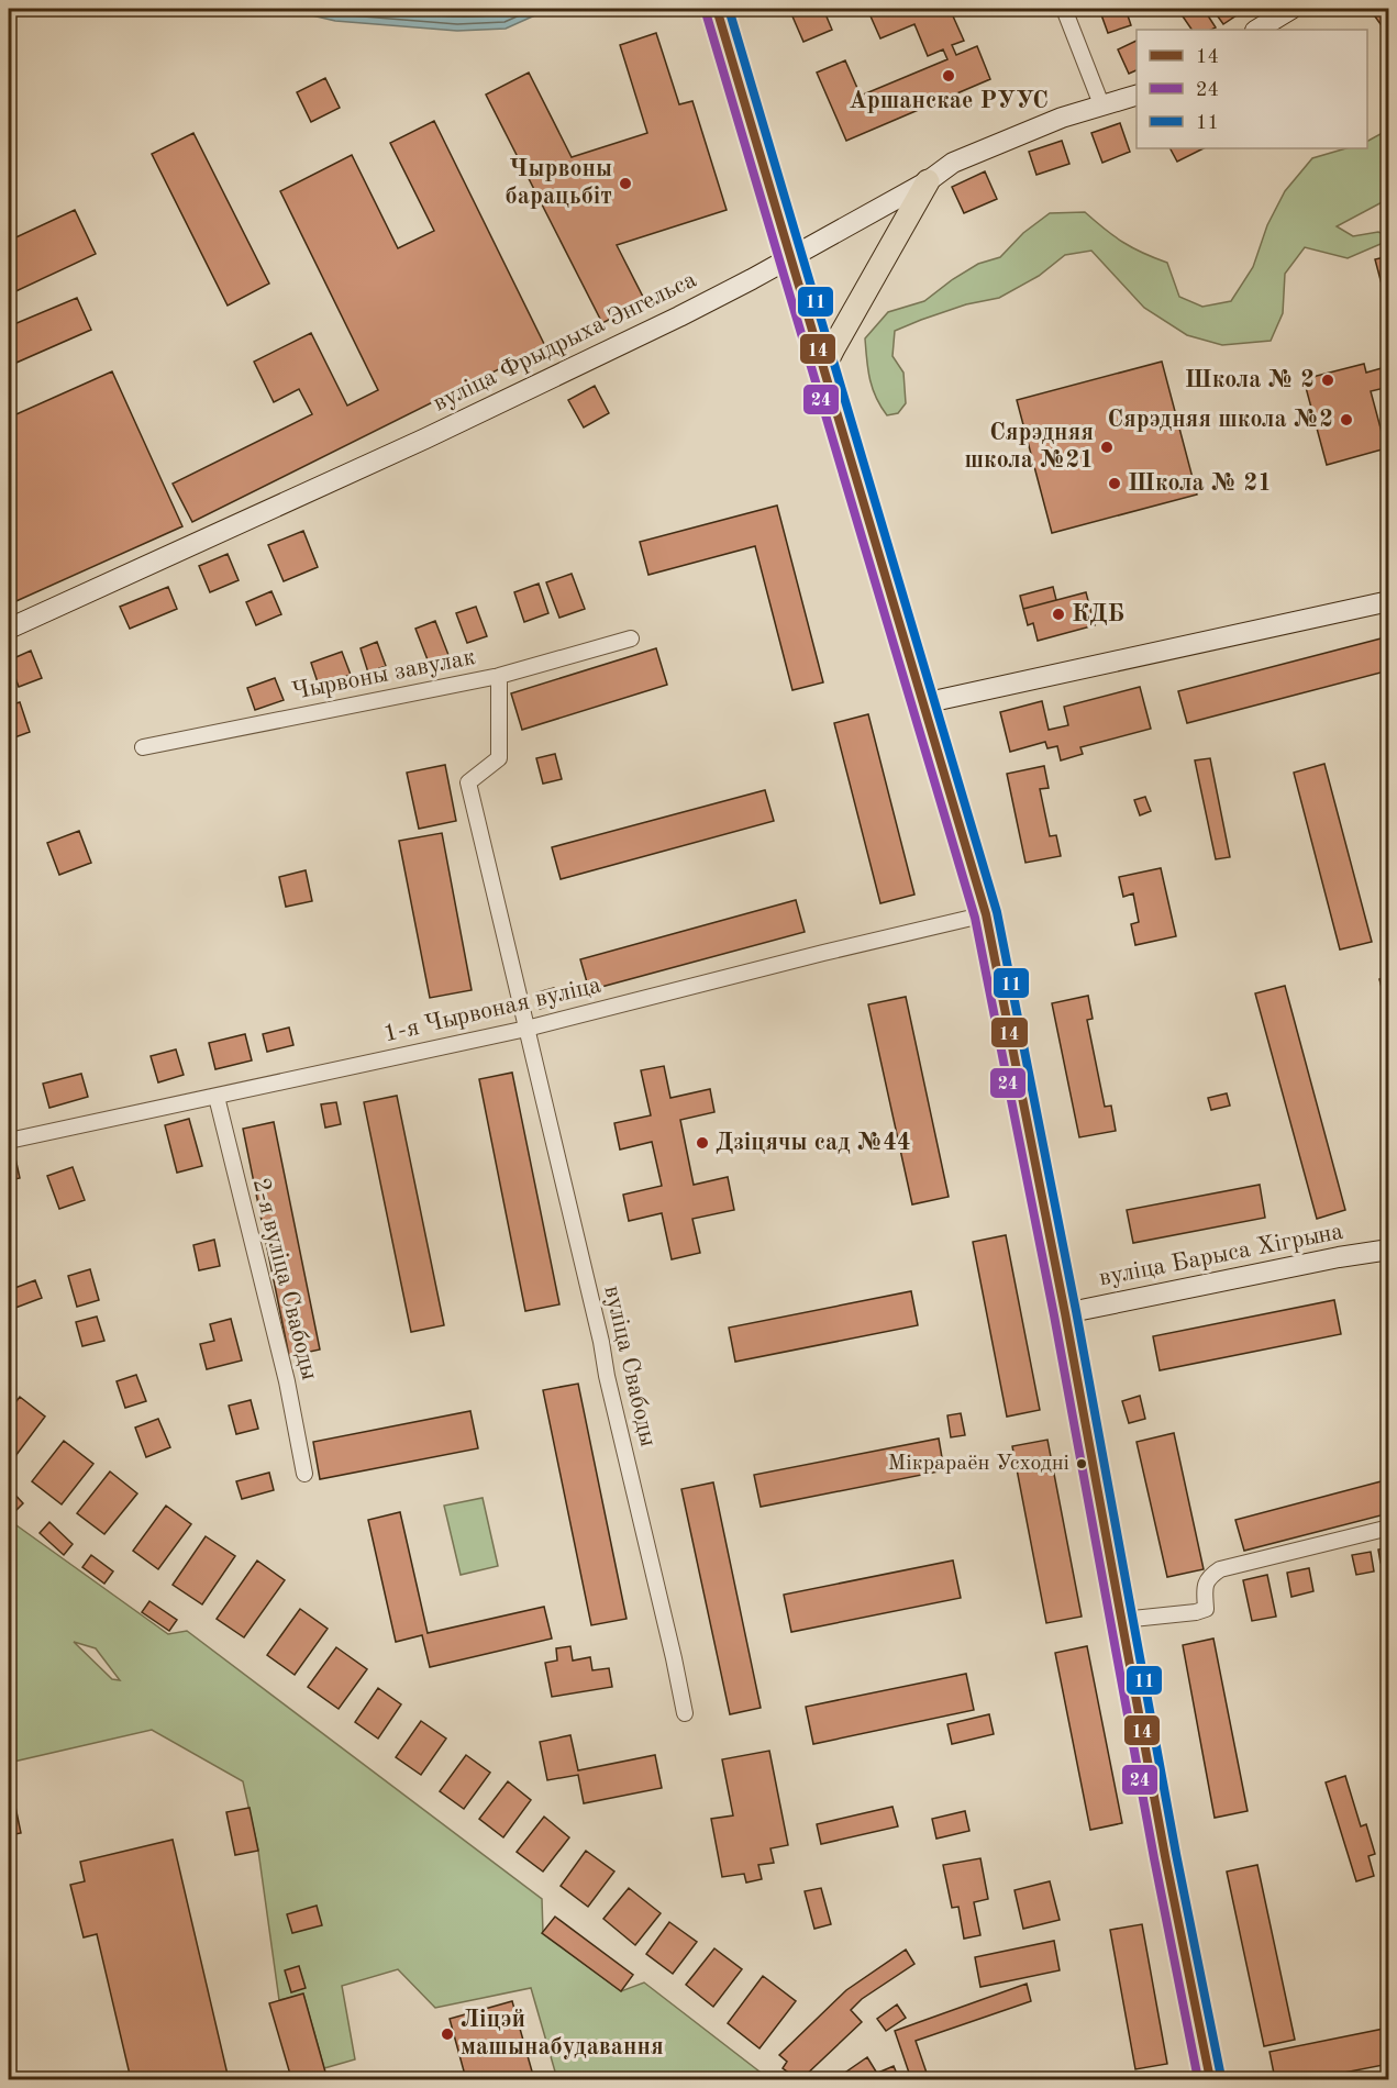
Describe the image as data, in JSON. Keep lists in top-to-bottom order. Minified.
{"streets":{"street":["вуліца Фрыдрыха Энгельса","Чырвоны завулак","1-я Чырвоная вуліца","вуліца Барыса Хігрына","2-я вуліца Свабоды","вуліца Свабоды"]},"crossings":[["Чырвоны завулак","вуліца Свабоды"],["1-я Чырвоная вуліца","2-я вуліца Свабоды"],["1-я Чырвоная вуліца","вуліца Свабоды"]],"places":["Аршанскае РУУС","Чырвоны барацьбіт","Школа № 2","Сярэдняя школа №2","Сярэдняя школа №21","Школа № 21","КДБ","Дзіцячы сад №44","Мікрараён Усходні","Ліцэй машынабудавання"],"lines":["transit line 14","transit line 11","transit line 24"],"legend":["14","24","11"]}
